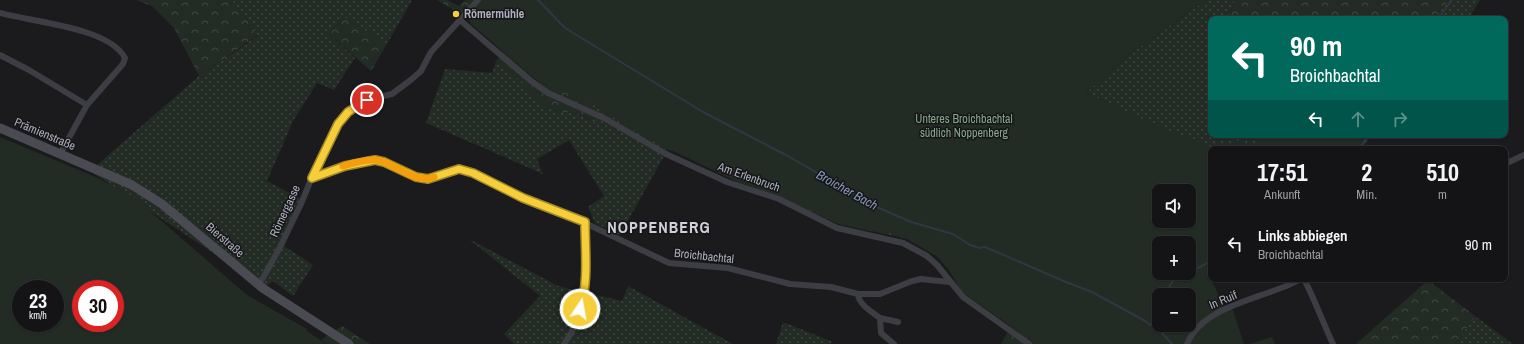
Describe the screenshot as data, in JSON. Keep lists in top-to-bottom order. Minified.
{"streets":{"main road":["Prämienstraße","Bierstraße"],"street":["Am Erlenbruch","Römergasse","Broichbachtal","In Ruif"]},"crossings":[["Prämienstraße","Bierstraße"],["Am Erlenbruch","Römergasse"],["Am Erlenbruch","Broichbachtal"],["Römergasse","Bierstraße"],["Römergasse","Broichbachtal"]],"districts":["NOPPENBERG"],"water":["Broicher Bach"],"parks":["Unteres Broichbachtal südlich Noppenberg"],"places":["Römermühle"],"page":{"turn":["90 m","Broichbachtal"],"eta":["17:51","Ankunft","2","Min.","510","m"],"map_buttons":["+","−"],"list":[{"name":"Links abbiegen","note":"Broichbachtal","value":"90 m"}],"speed":"23 km/h","limit":"30"}}
